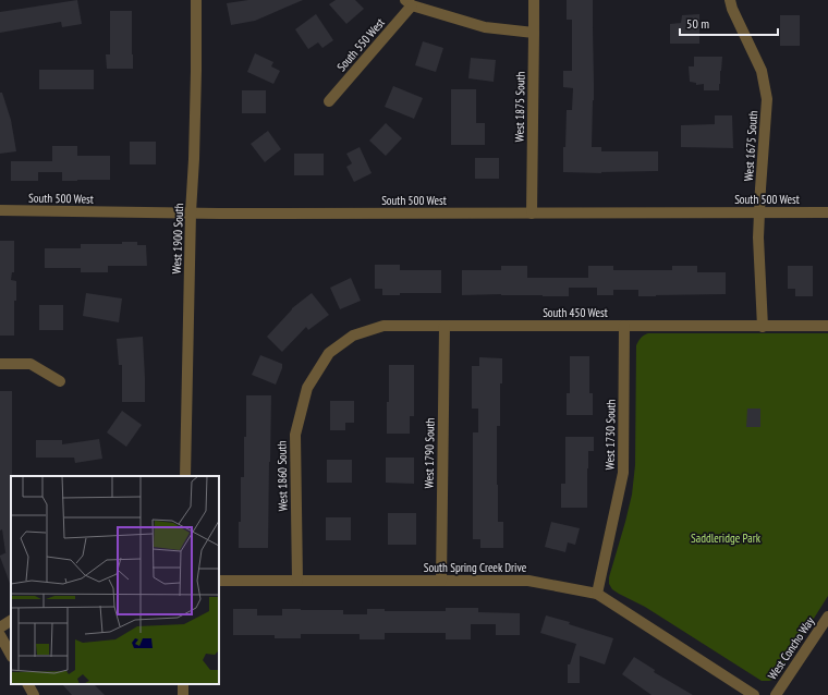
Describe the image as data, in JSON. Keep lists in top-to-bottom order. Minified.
{"streets":{"street":["South 550 West","West 1875 South","West 1675 South","South 500 West","West 1900 South","South 450 West","West 1730 South","West 1790 South","West 1860 South","South Spring Creek Drive","West Concho Way"]},"crossings":[["West 1875 South","South 500 West"],["West 1675 South","South 500 West"],["West 1675 South","South 450 West"],["South 500 West","West 1900 South"],["South 450 West","West 1730 South"],["South 450 West","West 1790 South"],["South 450 West","West 1860 South"],["West 1730 South","South Spring Creek Drive"],["West 1790 South","South Spring Creek Drive"],["West 1860 South","South Spring Creek Drive"]],"parks":["Saddleridge Park"],"scale_bar":"50 m"}
